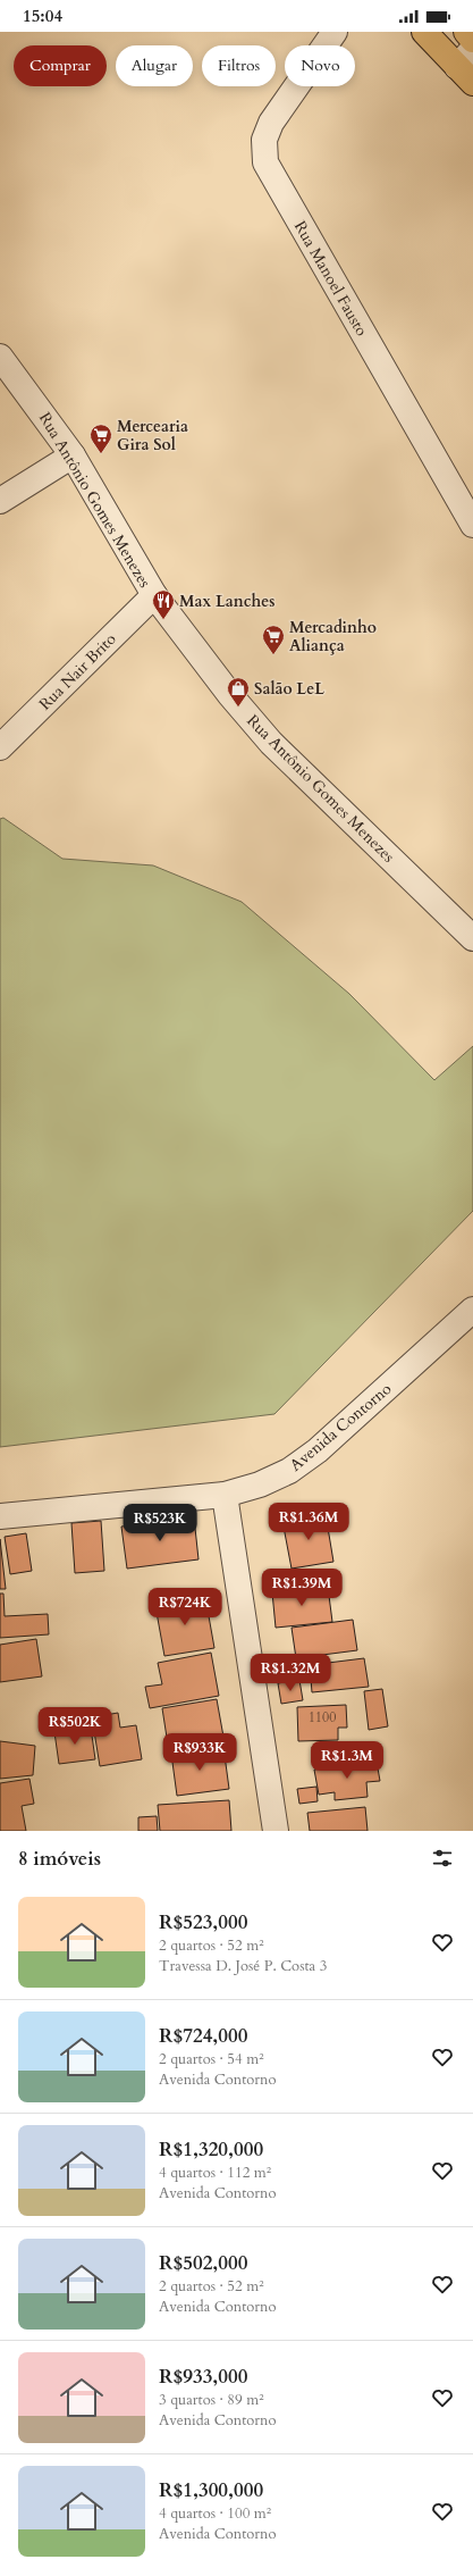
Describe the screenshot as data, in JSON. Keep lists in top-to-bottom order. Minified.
{"streets":{"street":["Rua Manoel Fausto","Rua Antônio Gomes Menezes","Rua Nair Brito","Avenida Contorno"]},"crossings":[["Rua Antônio Gomes Menezes","Rua Nair Brito"]],"places":{"supermarket":["Mercearia Gira Sol","Mercadinho Aliança"],"restaurant":["Max Lanches"],"shop":["Salão LeL"]},"house_numbers":["1100"],"page":{"status":"15:04","chip":["Comprar","Alugar","Filtros","Novo"],"price":["R$1.36M","R$523K","R$1.39M","R$724K","R$1.32M","R$502K","R$933K","R$1.3M"],"heading":"8 imóveis","list":[{"name":"R$523,000","note":"2 quartos · 52 m² · Travessa D. José P. Costa 3"},{"name":"R$724,000","note":"2 quartos · 54 m² · Avenida Contorno"},{"name":"R$1,320,000","note":"4 quartos · 112 m² · Avenida Contorno"},{"name":"R$502,000","note":"2 quartos · 52 m² · Avenida Contorno"},{"name":"R$933,000","note":"3 quartos · 89 m² · Avenida Contorno"},{"name":"R$1,300,000","note":"4 quartos · 100 m² · Avenida Contorno"}]}}
